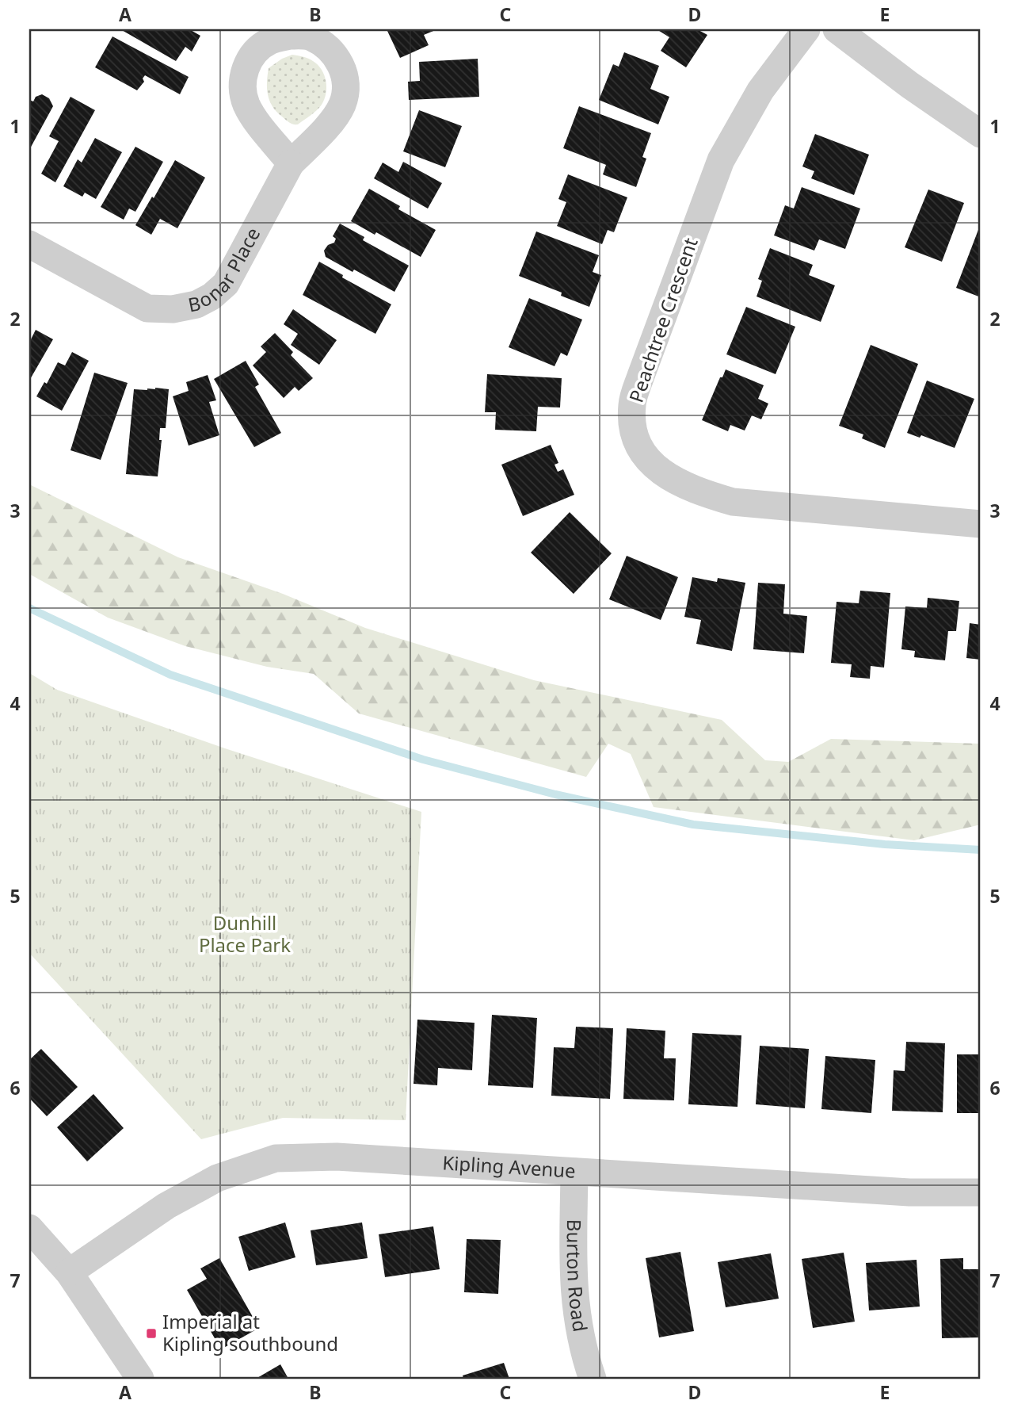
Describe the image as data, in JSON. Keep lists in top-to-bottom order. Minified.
{"streets":{"street":["Bonar Place","Peachtree Crescent","Kipling Avenue","Burton Road"]},"crossings":[["Kipling Avenue","Burton Road"]],"parks":["Dunhill Place Park"],"places":{"transit":["Imperial at Kipling southbound"]},"grid":{"columns":["A","B","C","D","E"],"rows":["1","2","3","4","5","6","7"]}}
